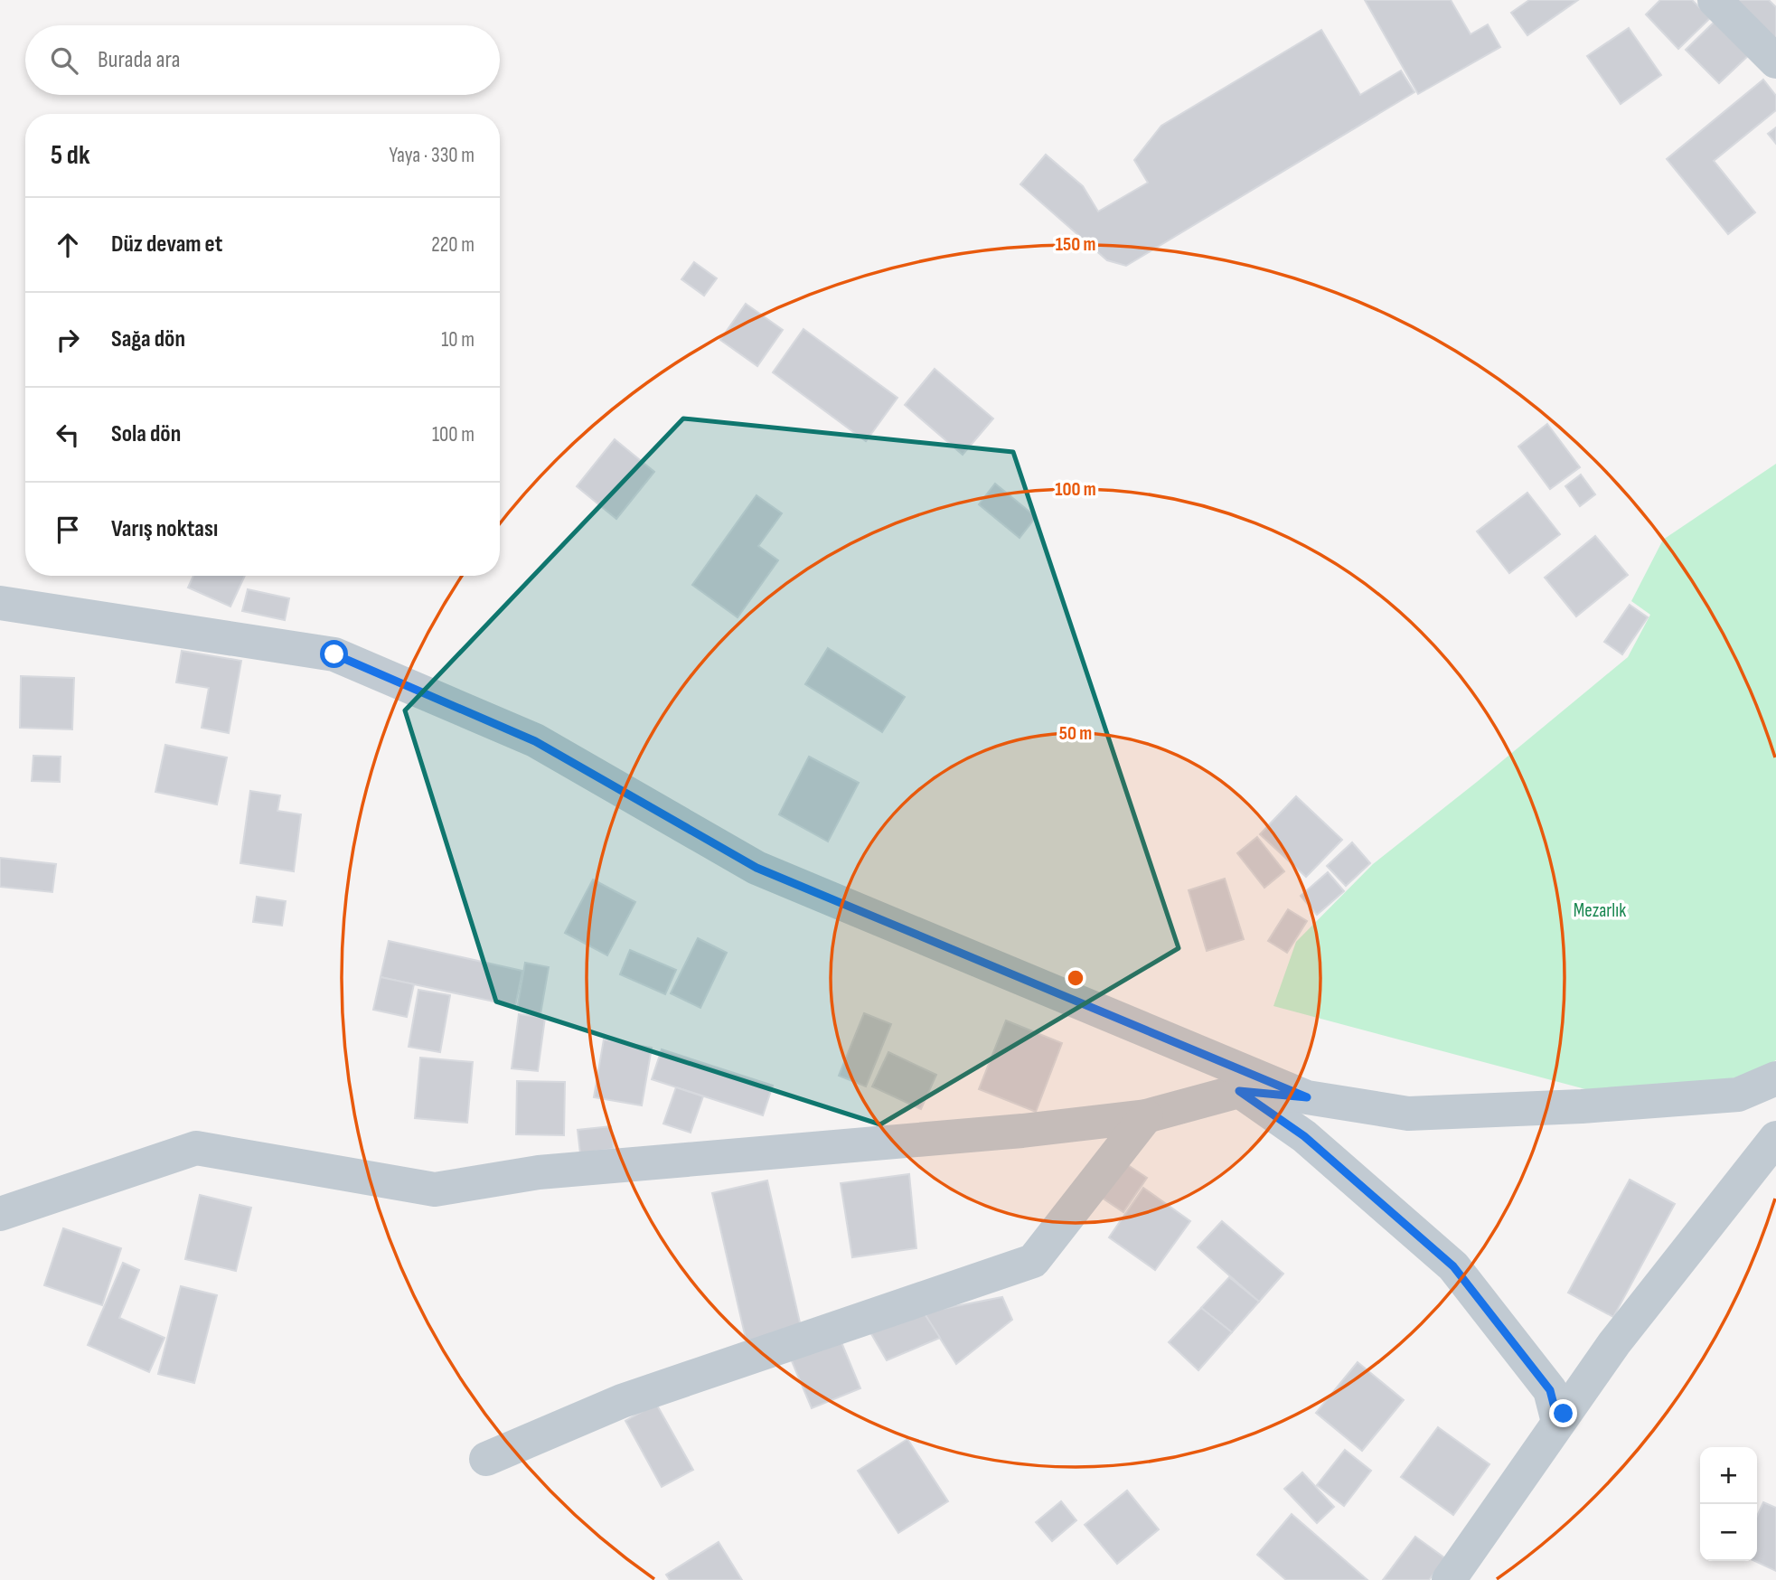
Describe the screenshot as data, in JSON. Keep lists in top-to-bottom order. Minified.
{"parks":["Mezarlık"],"page":{"search":"Burada ara","heading":["5 dk","Yaya · 330 m"],"list":[["Düz devam et","220 m"],["Sağa dön","10 m"],["Sola dön","100 m"],"Varış noktası"],"map_buttons":["+","−"]},"rings":["150 m","100 m","50 m"]}
